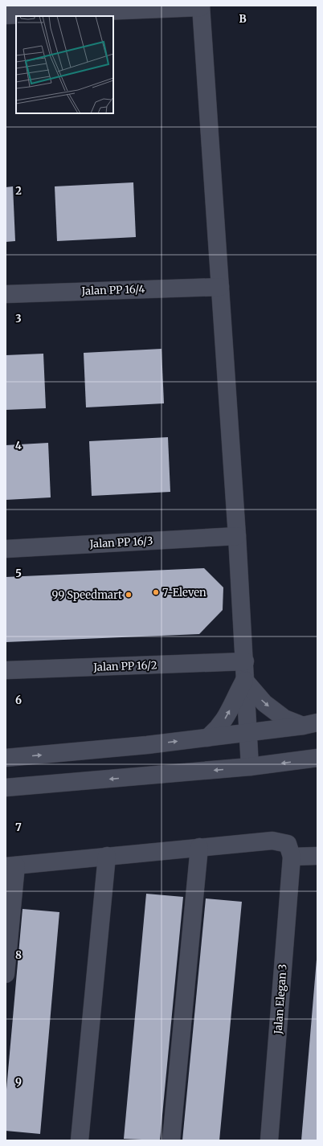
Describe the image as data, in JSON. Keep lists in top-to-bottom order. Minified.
{"streets":{"street":["Jalan PP 16/4","Jalan PP 16/3","Jalan PP 16/2","Jalan Elegan 3"]},"places":["7-Eleven","99 Speedmart"],"grid":{"columns":["B"],"rows":["2","3","4","5","6","7","8","9"]}}
